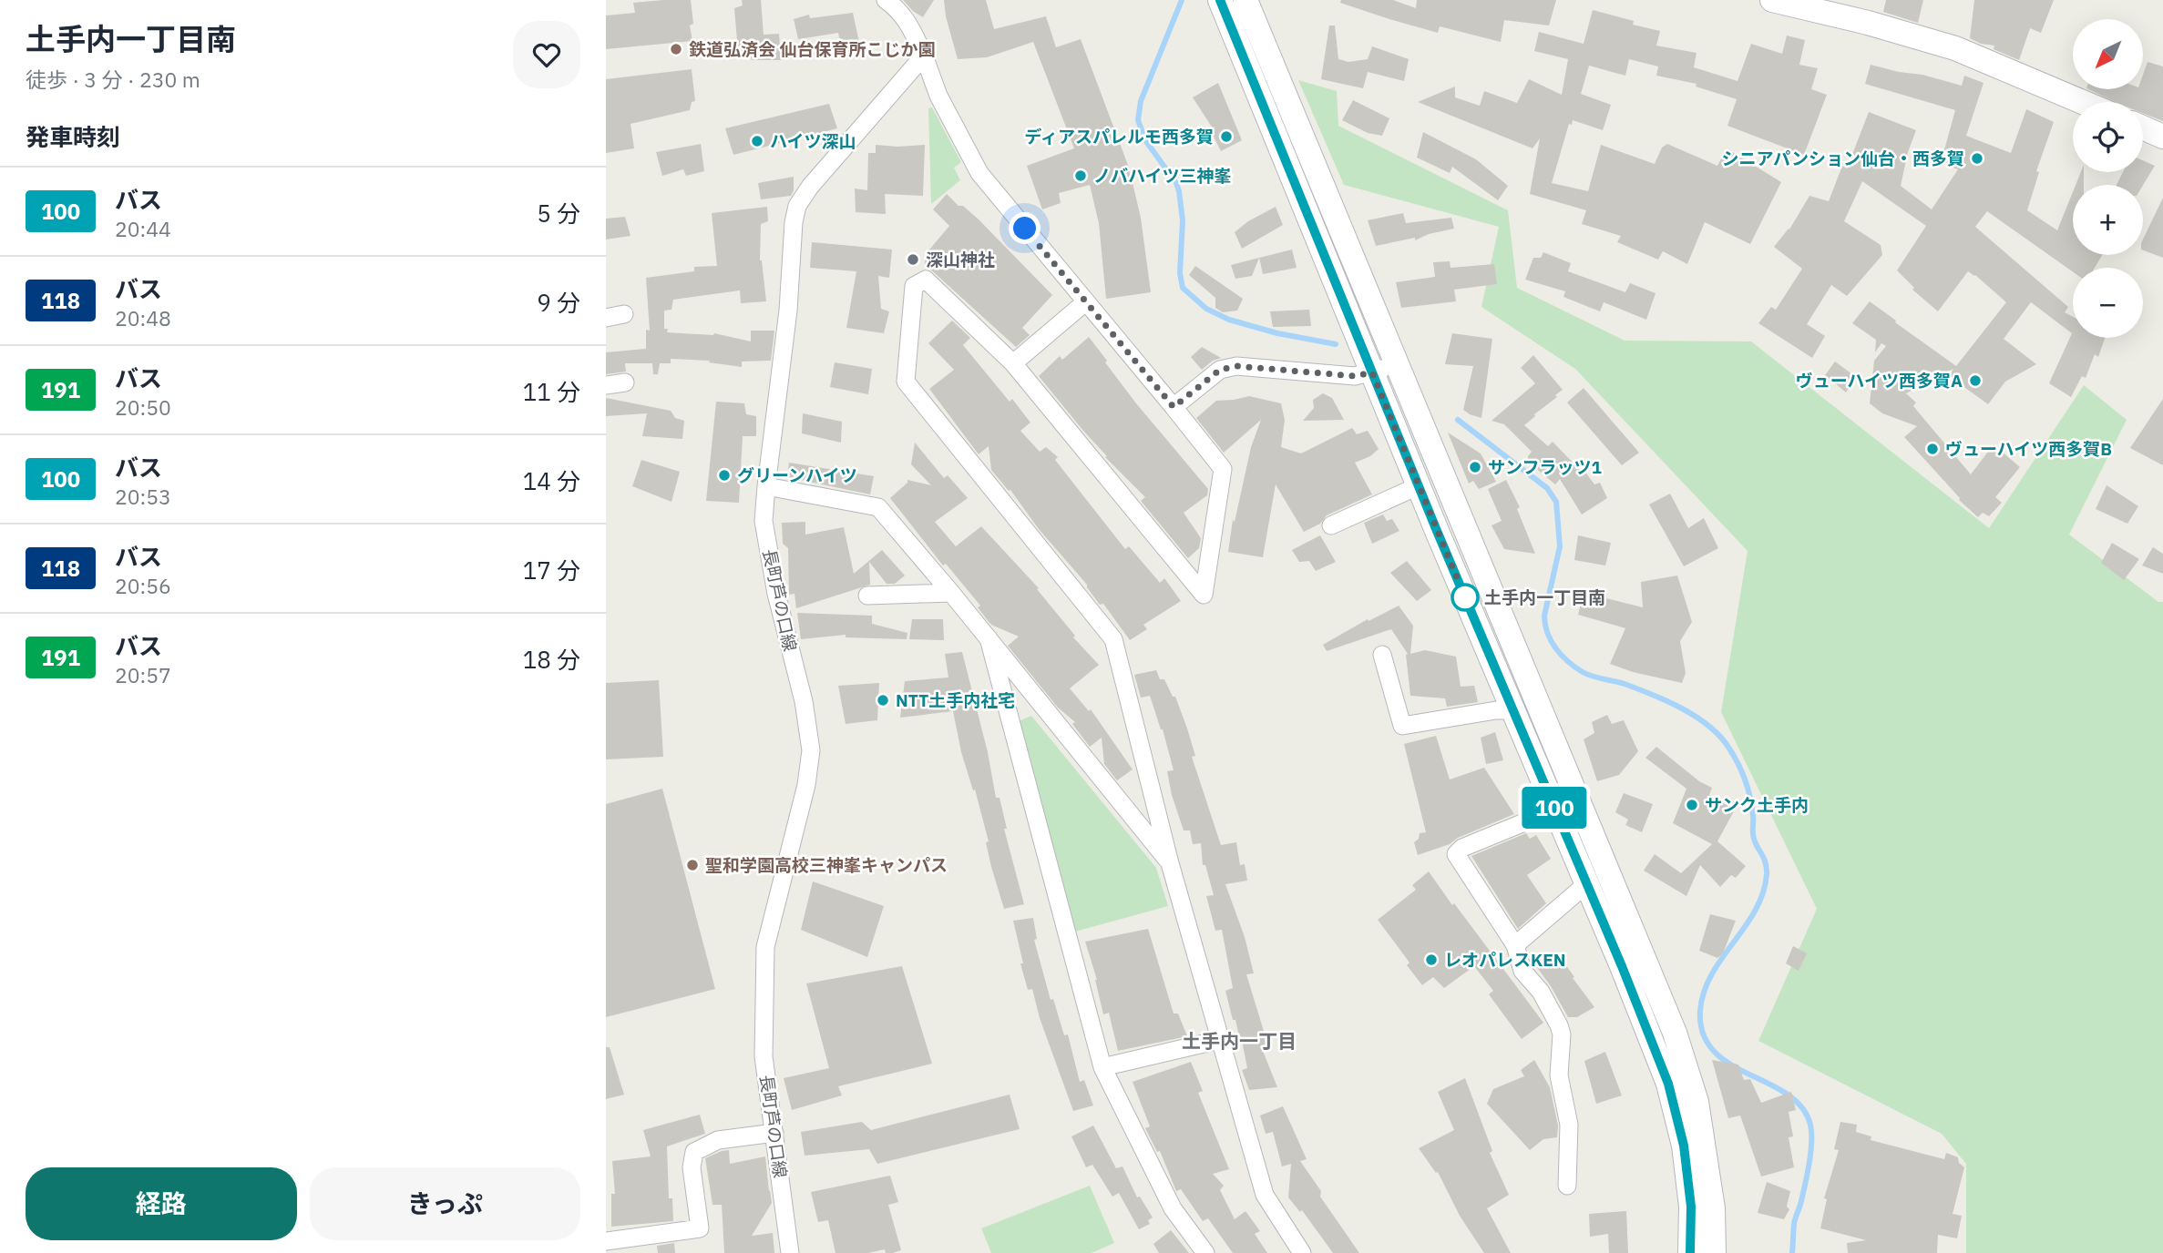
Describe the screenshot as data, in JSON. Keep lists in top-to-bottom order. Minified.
{"streets":{"street":["長町芦の口線"]},"districts":["土手内一丁目"],"places":["鉄道弘済会 仙台保育所こじか園","ディアスパレルモ西多賀","ハイツ深山","シニアパンション仙台・西多賀","ノバハイツ三神峯","深山神社","ヴューハイツ西多賀A","ヴューハイツ西多賀B","サンフラッツ1","グリーンハイツ","土手内一丁目南","NTT土手内社宅","サンク土手内","聖和学園高校三神峯キャンパス","レオパレスKEN"],"lines":["bus line 100"],"north":"bottom left","page":{"heading":[["土手内一丁目南","徒歩 · 3 分 · 230 m"],"発車時刻"],"on_map":"100","map_buttons":["+","−"],"list":[{"mark":"100","name":"バス","note":"20:44","value":"5 分"},{"mark":"118","name":"バス","note":"20:48","value":"9 分"},{"mark":"191","name":"バス","note":"20:50","value":"11 分"},{"mark":"100","name":"バス","note":"20:53","value":"14 分"},{"mark":"118","name":"バス","note":"20:56","value":"17 分"},{"mark":"191","name":"バス","note":"20:57","value":"18 分"}],"buttons":["経路","きっぷ"]}}
